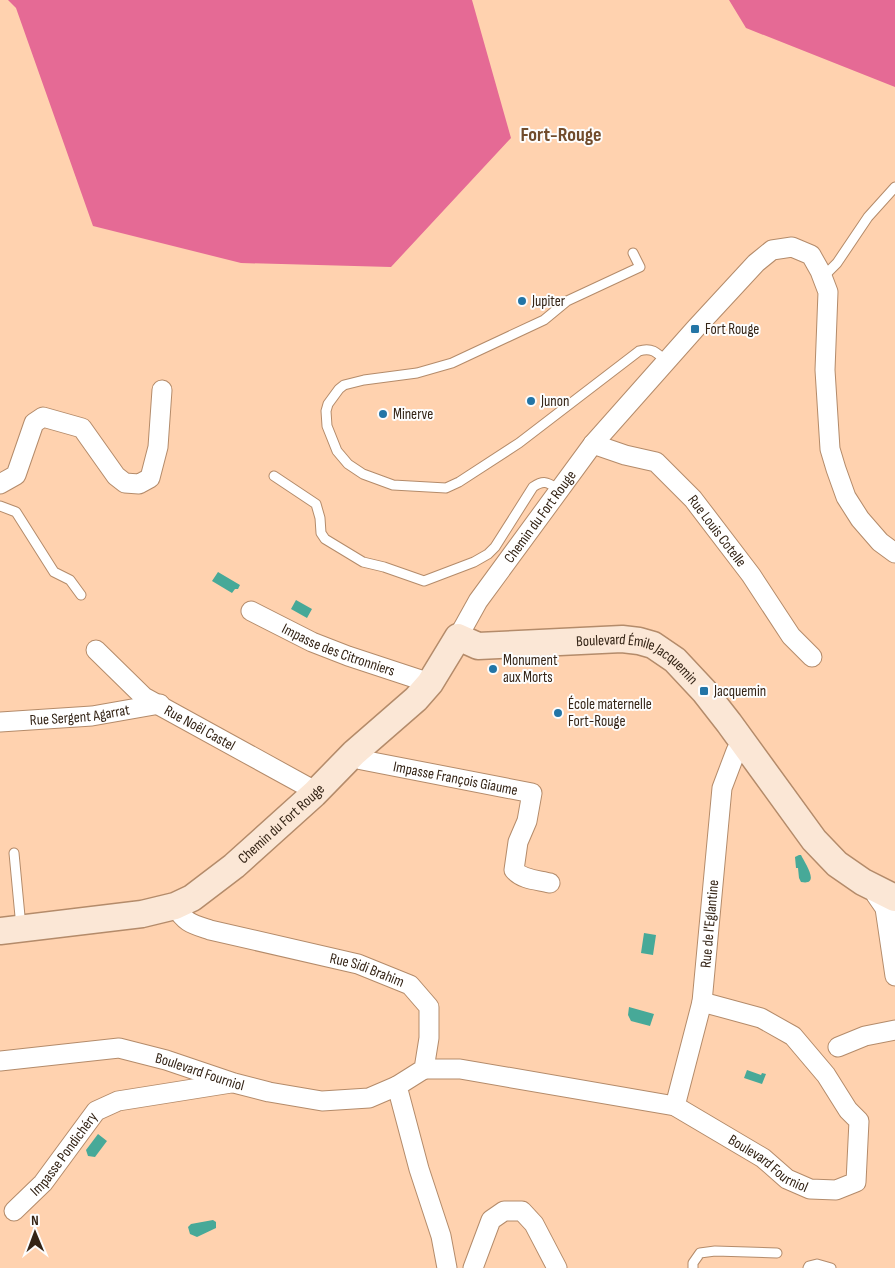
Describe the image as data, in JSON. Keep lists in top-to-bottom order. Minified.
{"streets":{"main road":["Chemin du Fort Rouge","Boulevard Émile Jacquemin"],"street":["Rue Louis Cotelle","Impasse des Citronniers","Rue Sergent Agarrat","Rue Noël Castel","Impasse François Giaume","Rue de l'Eglantine","Rue Sidi Brahim","Boulevard Fourniol","Impasse Pondichéry"]},"crossings":[["Chemin du Fort Rouge","Rue Louis Cotelle"],["Chemin du Fort Rouge","Impasse des Citronniers"],["Chemin du Fort Rouge","Boulevard Émile Jacquemin"],["Chemin du Fort Rouge","Rue Noël Castel"],["Chemin du Fort Rouge","Impasse François Giaume"],["Chemin du Fort Rouge","Rue Sidi Brahim"],["Boulevard Émile Jacquemin","Rue de l'Eglantine"],["Rue Sergent Agarrat","Rue Noël Castel"],["Rue de l'Eglantine","Boulevard Fourniol"],["Rue Sidi Brahim","Boulevard Fourniol"],["Boulevard Fourniol","Impasse Pondichéry"]],"districts":["Fort-Rouge"],"places":{"other":["Jupiter","Junon","Minerve","Monument aux Morts","École maternelle Fort-Rouge"],"transit":["Fort Rouge","Jacquemin"]},"north":"top"}
